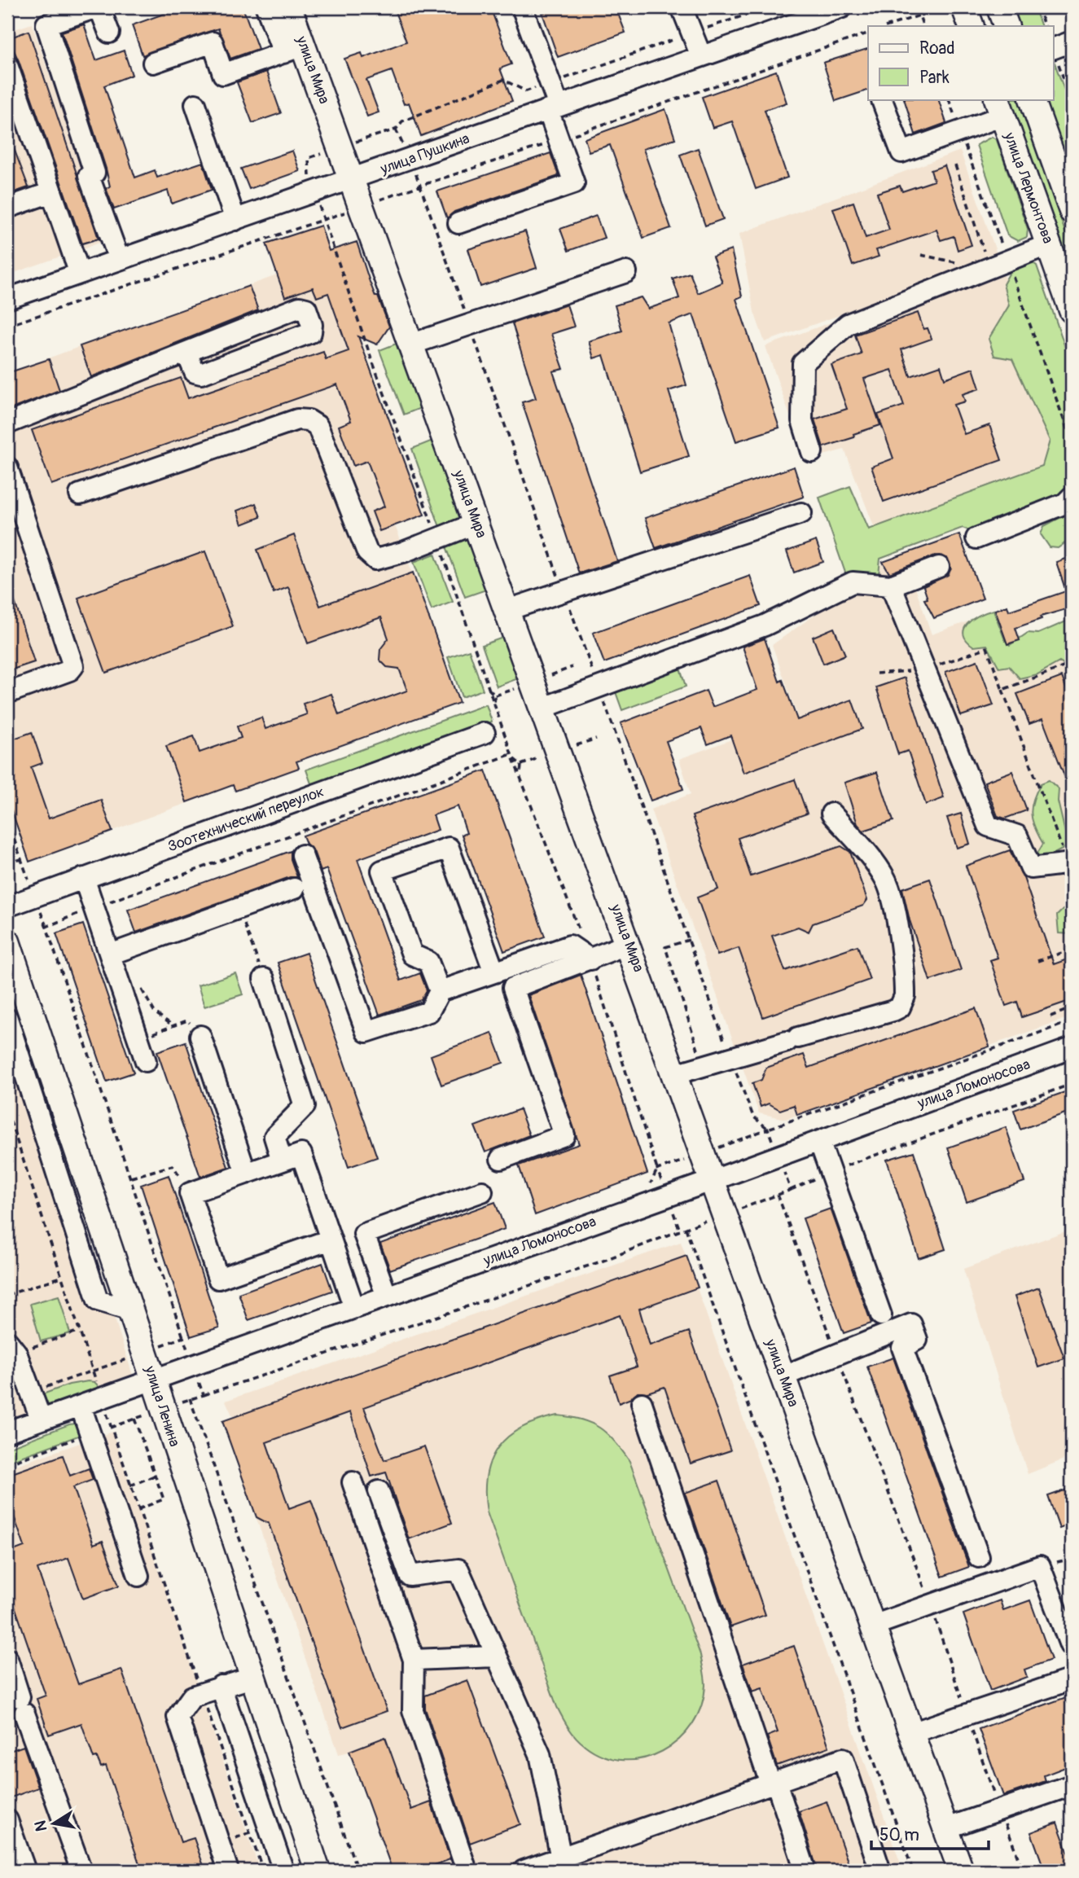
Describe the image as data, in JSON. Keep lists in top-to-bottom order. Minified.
{"streets":{"main road":["улица Мира","улица Лермонтова","улица Ленина"],"street":["улица Пушкина","Зоотехнический переулок","улица Ломоносова"]},"crossings":[["улица Мира","улица Пушкина"],["улица Мира","улица Ломоносова"],["улица Ломоносова","улица Ленина"]],"legend":["Road","Park"],"scale_bar":"50 m","north":"left"}
